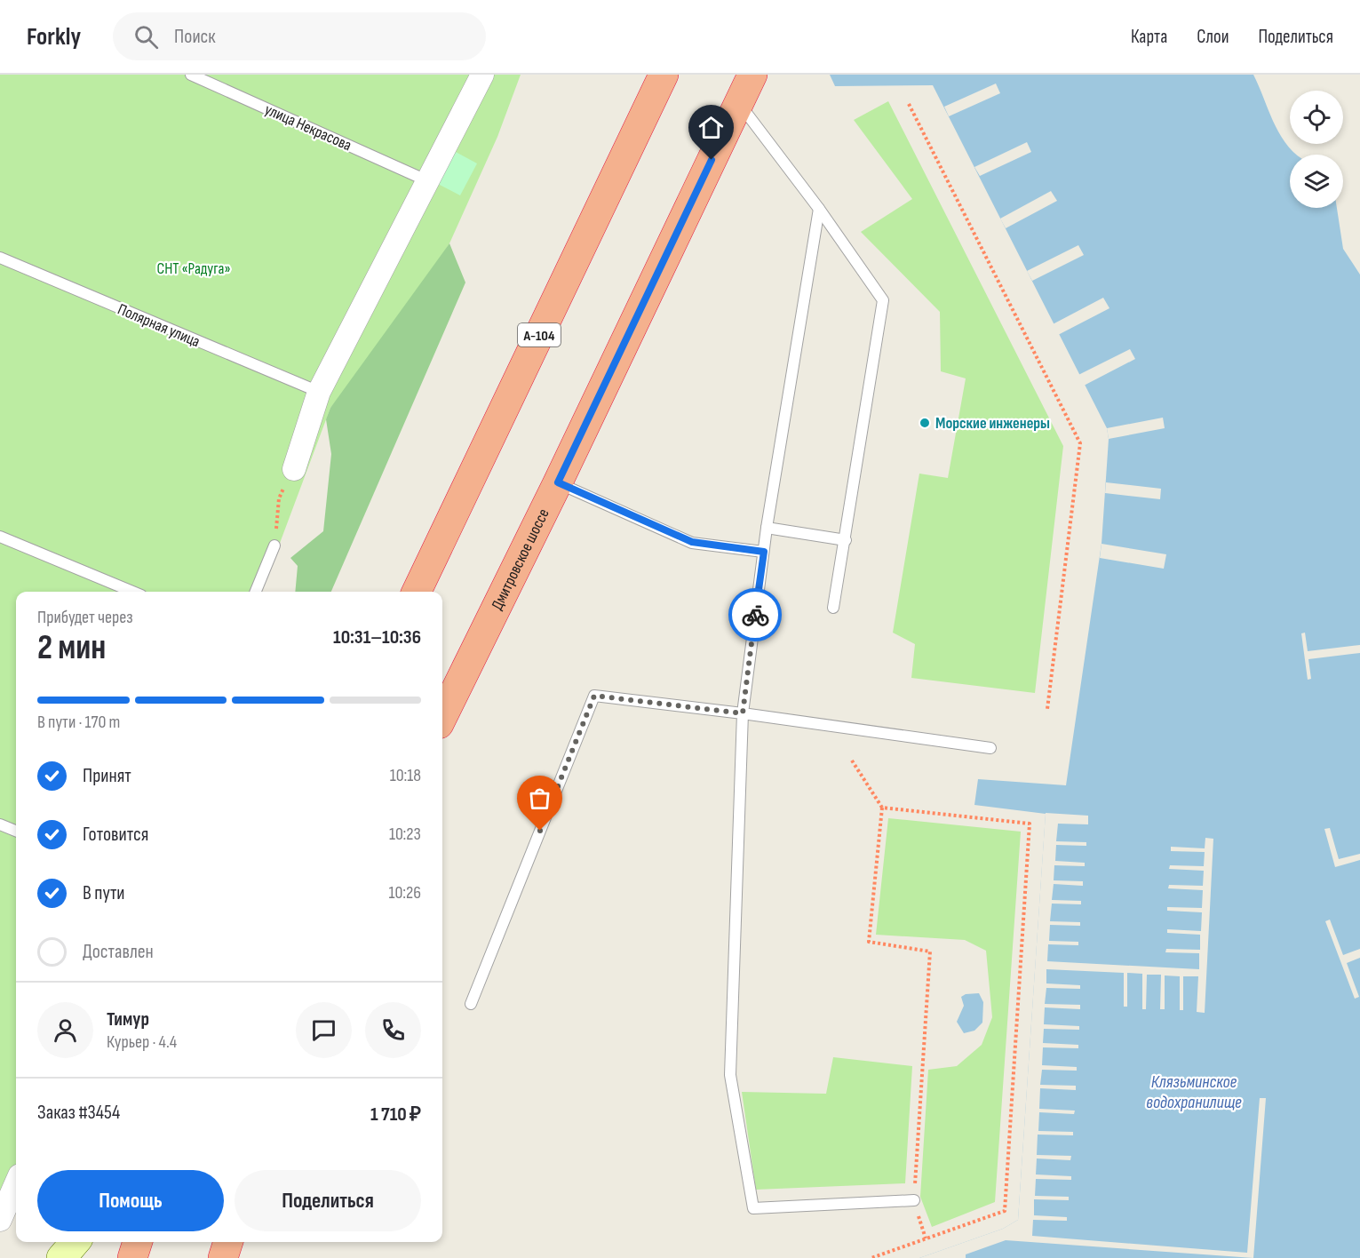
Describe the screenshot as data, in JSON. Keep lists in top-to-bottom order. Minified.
{"streets":{"highway":["А-104","Дмитровское шоссе"],"lane":["улица Некрасова","Полярная улица"]},"water":["Клязьминское водохранилище"],"parks":["СНТ «Радуга»"],"places":["Морские инженеры"],"page":{"header":"Forkly","search":"Поиск","nav":["Карта","Слои","Поделиться"],"heading":["2 мин","Прибудет через","10:31–10:36"],"panel":["Тимур","Курьер · 4.4","Заказ #3454","1 710 ₽"],"bar":"В пути · 170 m","list":[["Принят","10:18"],["Готовится","10:23"],["В пути","10:26"],"Доставлен"],"buttons":["Помощь","Поделиться"]}}
